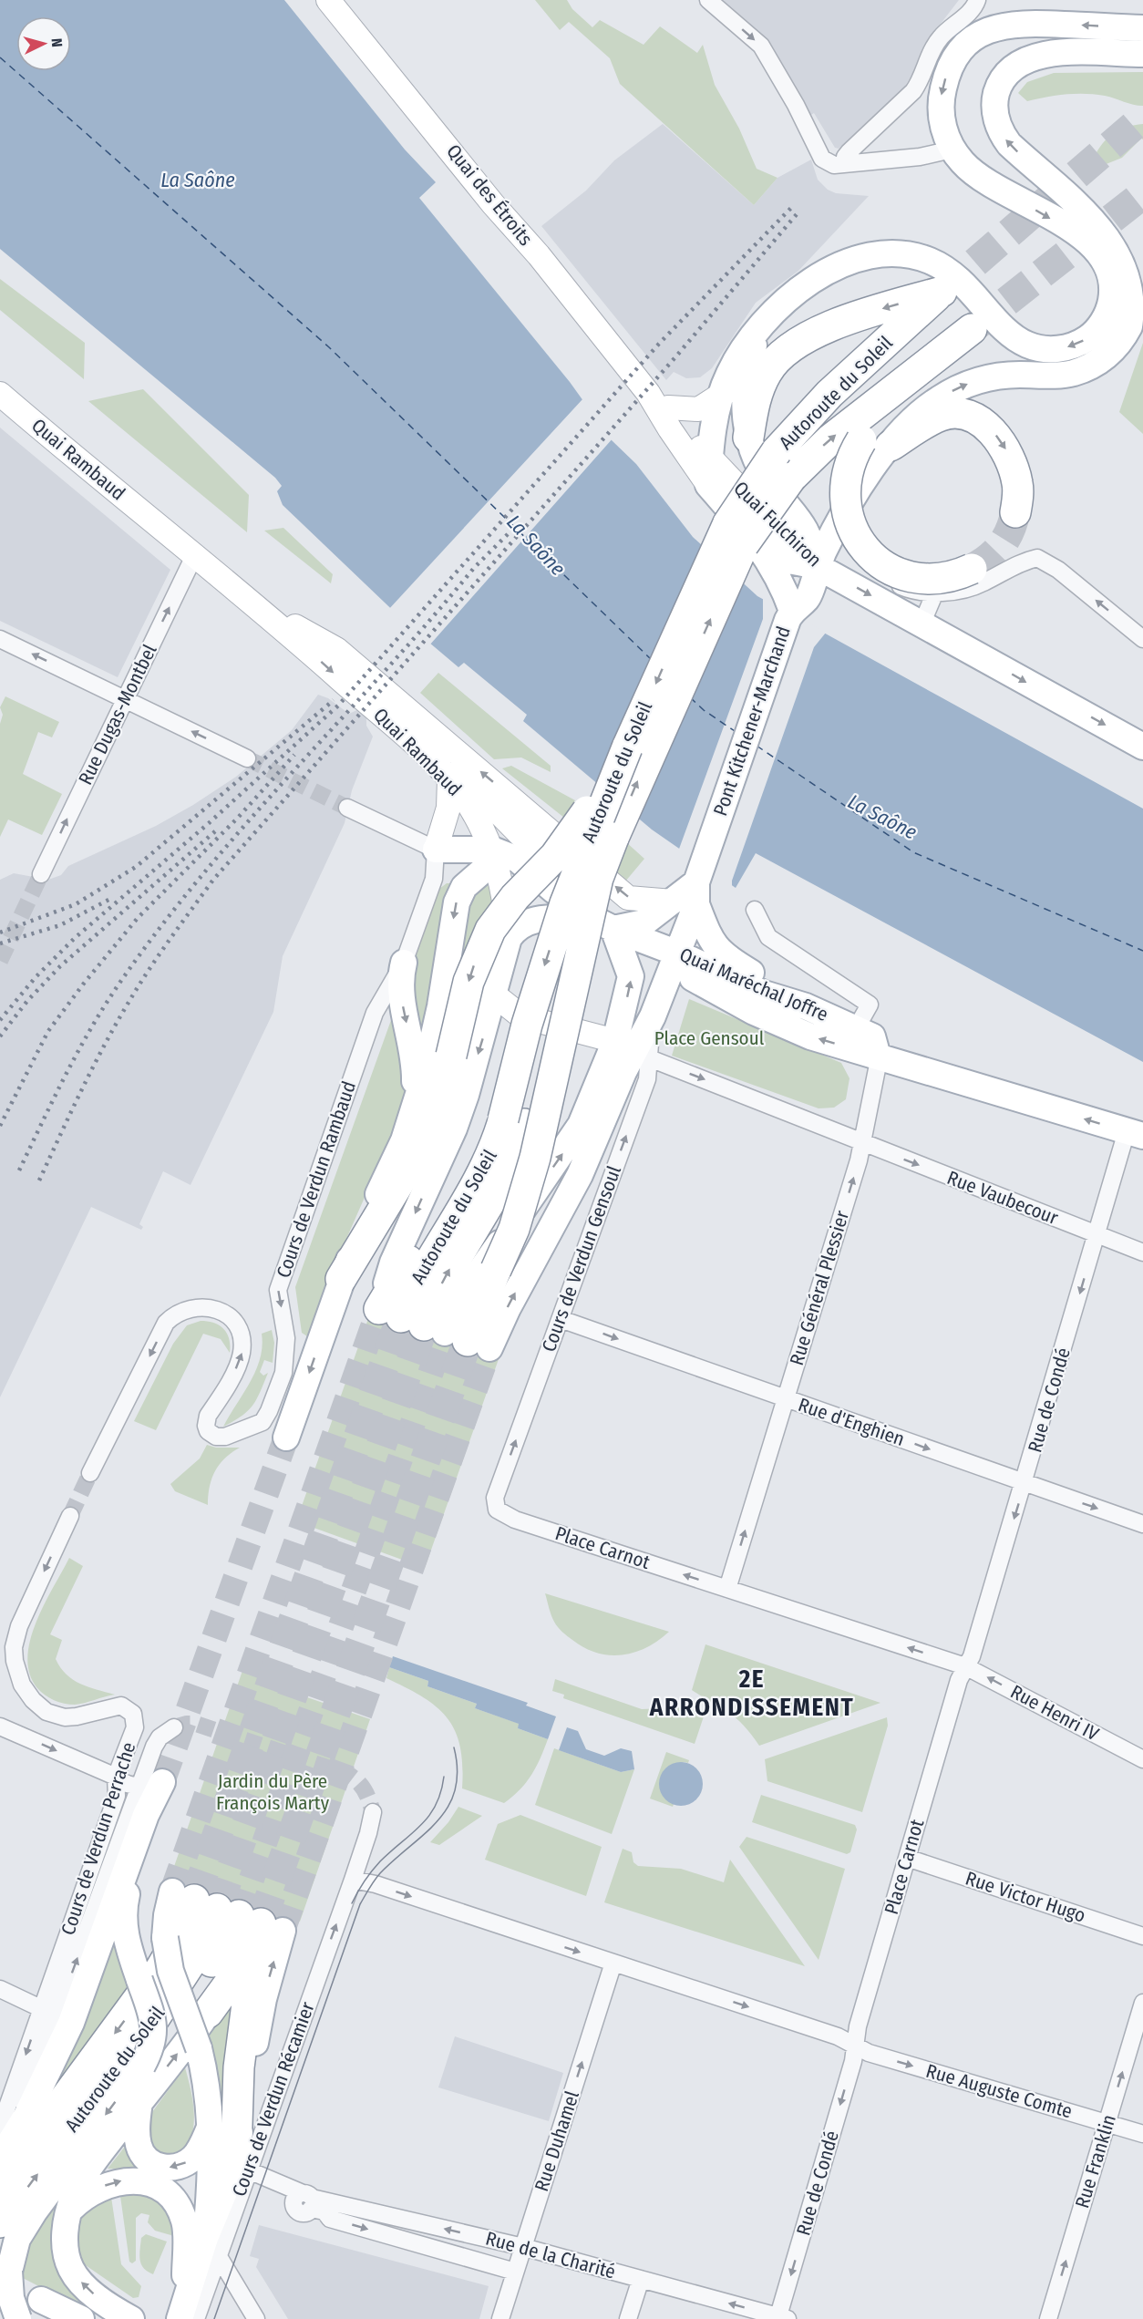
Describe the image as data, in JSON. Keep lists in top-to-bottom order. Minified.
{"streets":{"highway":["Autoroute du Soleil"],"main road":["Quai Fulchiron","Pont Kitchener-Marchand","Quai Maréchal Joffre"],"street":["Quai des Étroits","Quai Rambaud","Rue Dugas-Montbel","Cours de Verdun Rambaud","Rue Vaubecour","Cours de Verdun Gensoul","Rue Général Plessier","Rue de Condé","Rue d'Enghien","Place Carnot","Rue Henri IV","Cours de Verdun Perrache","Rue Victor Hugo","Rue Auguste Comte","Cours de Verdun Récamier","Rue Duhamel","Rue Franklin","Rue de la Charité"]},"crossings":[["Quai des Étroits","Quai Fulchiron"],["Autoroute du Soleil","Pont Kitchener-Marchand"],["Quai Rambaud","Rue Dugas-Montbel"],["Quai Rambaud","Pont Kitchener-Marchand"],["Quai Fulchiron","Pont Kitchener-Marchand"],["Pont Kitchener-Marchand","Quai Maréchal Joffre"],["Pont Kitchener-Marchand","Cours de Verdun Gensoul"],["Quai Maréchal Joffre","Rue de Condé"],["Rue Vaubecour","Rue Général Plessier"],["Rue Vaubecour","Rue de Condé"],["Cours de Verdun Gensoul","Rue d'Enghien"],["Cours de Verdun Gensoul","Place Carnot"],["Rue Général Plessier","Rue d'Enghien"],["Rue Général Plessier","Place Carnot"],["Rue de Condé","Rue d'Enghien"],["Rue de Condé","Place Carnot"],["Rue de Condé","Rue Henri IV"],["Rue de Condé","Rue Auguste Comte"],["Rue de Condé","Rue de la Charité"],["Place Carnot","Rue Henri IV"],["Place Carnot","Rue Victor Hugo"],["Place Carnot","Rue Auguste Comte"],["Rue Auguste Comte","Rue Franklin"],["Cours de Verdun Récamier","Rue de la Charité"],["Rue Duhamel","Rue de la Charité"]],"one_way":["Rue Dugas-Montbel","Rue Vaubecour","Cours de Verdun Gensoul","Rue Général Plessier","Rue de Condé","Rue d'Enghien","Place Carnot","Rue Henri IV","Rue Auguste Comte","Cours de Verdun Récamier","Rue Duhamel","Rue Franklin"],"districts":["2E ARRONDISSEMENT"],"water":["La Saône"],"parks":["Place Gensoul","Jardin du Père François Marty"],"north":"right"}
